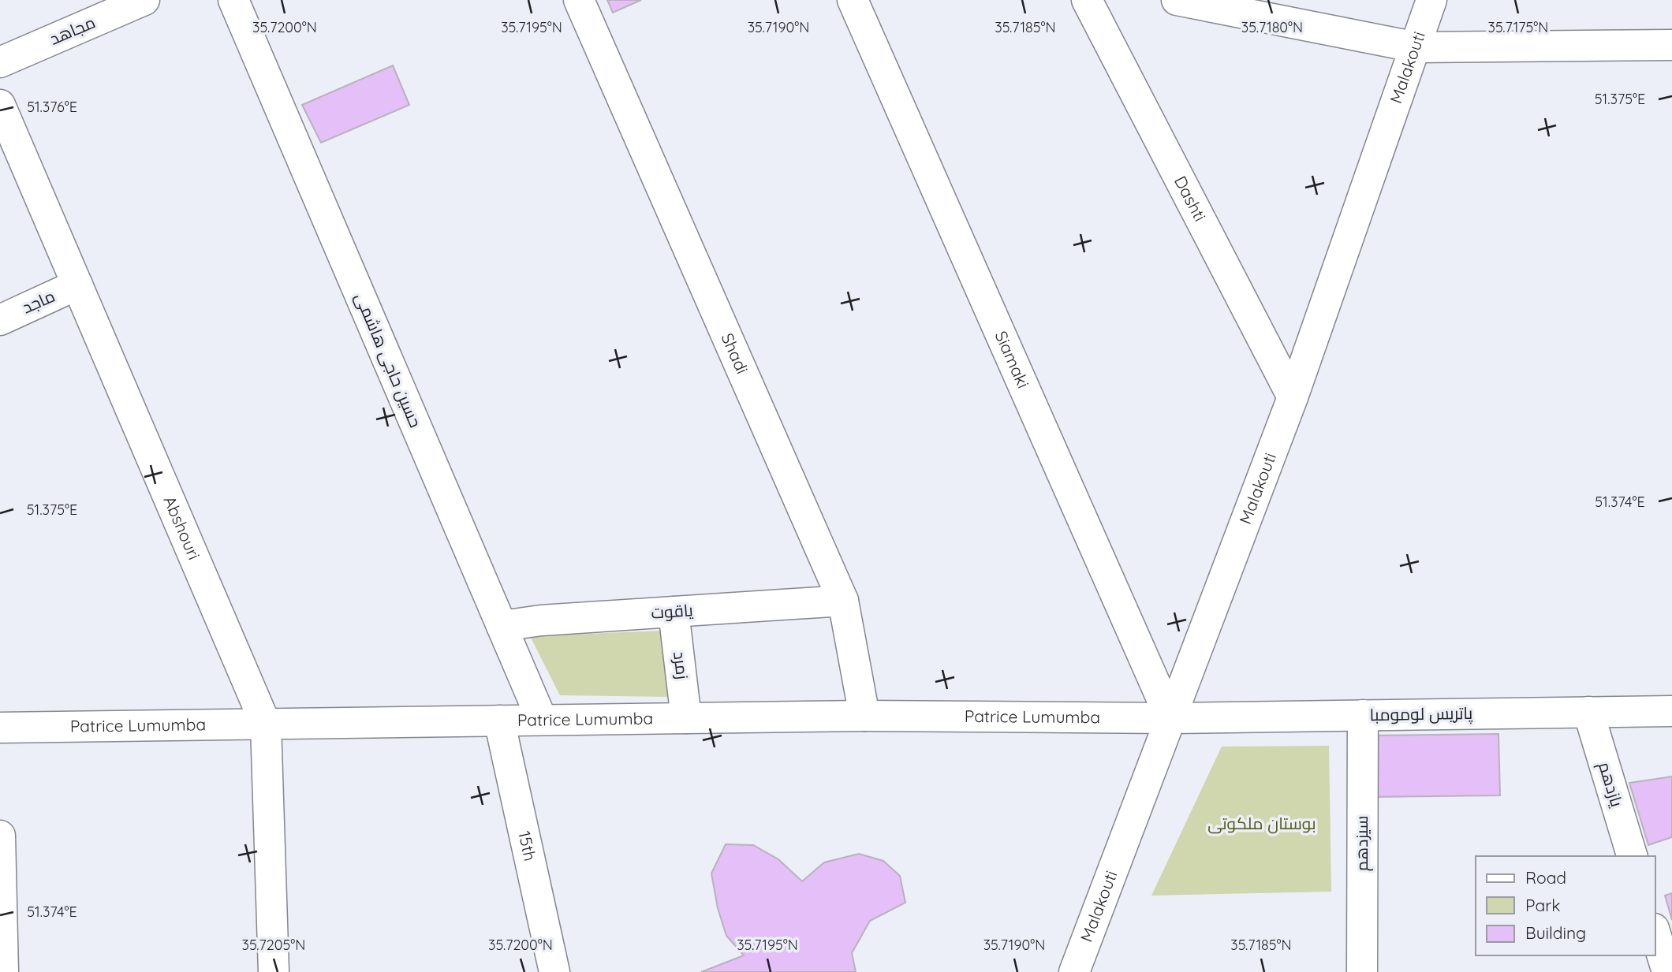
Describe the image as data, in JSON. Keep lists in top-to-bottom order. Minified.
{"streets":{"street":["مجاهد","Malakouti","Dashti","ماجد","Shadi","Siamaki","حسین حاجی هاشمی","Abshouri","یاقوت","زمرد","پاتریس لومومبا","Patrice Lumumba","یازدهم","سیزدهم","15th"]},"crossings":[["Malakouti","Dashti"],["Malakouti","Siamaki"],["Malakouti","پاتریس لومومبا"],["Malakouti","Patrice Lumumba"],["ماجد","Abshouri"],["Shadi","یاقوت"],["Shadi","Patrice Lumumba"],["Siamaki","پاتریس لومومبا"],["Siamaki","Patrice Lumumba"],["حسین حاجی هاشمی","یاقوت"],["حسین حاجی هاشمی","Patrice Lumumba"],["Abshouri","Patrice Lumumba"],["یاقوت","زمرد"],["زمرد","Patrice Lumumba"],["پاتریس لومومبا","Patrice Lumumba"],["پاتریس لومومبا","یازدهم"],["پاتریس لومومبا","سیزدهم"],["Patrice Lumumba","15th"]],"parks":["بوستان ملکوتی"],"legend":["Road","Park","Building"],"coordinates":["35.7200°N","35.7195°N","35.7190°N","35.7185°N","35.7180°N","35.7175°N","51.375°E","51.376°E","51.374°E","35.7205°N"]}
